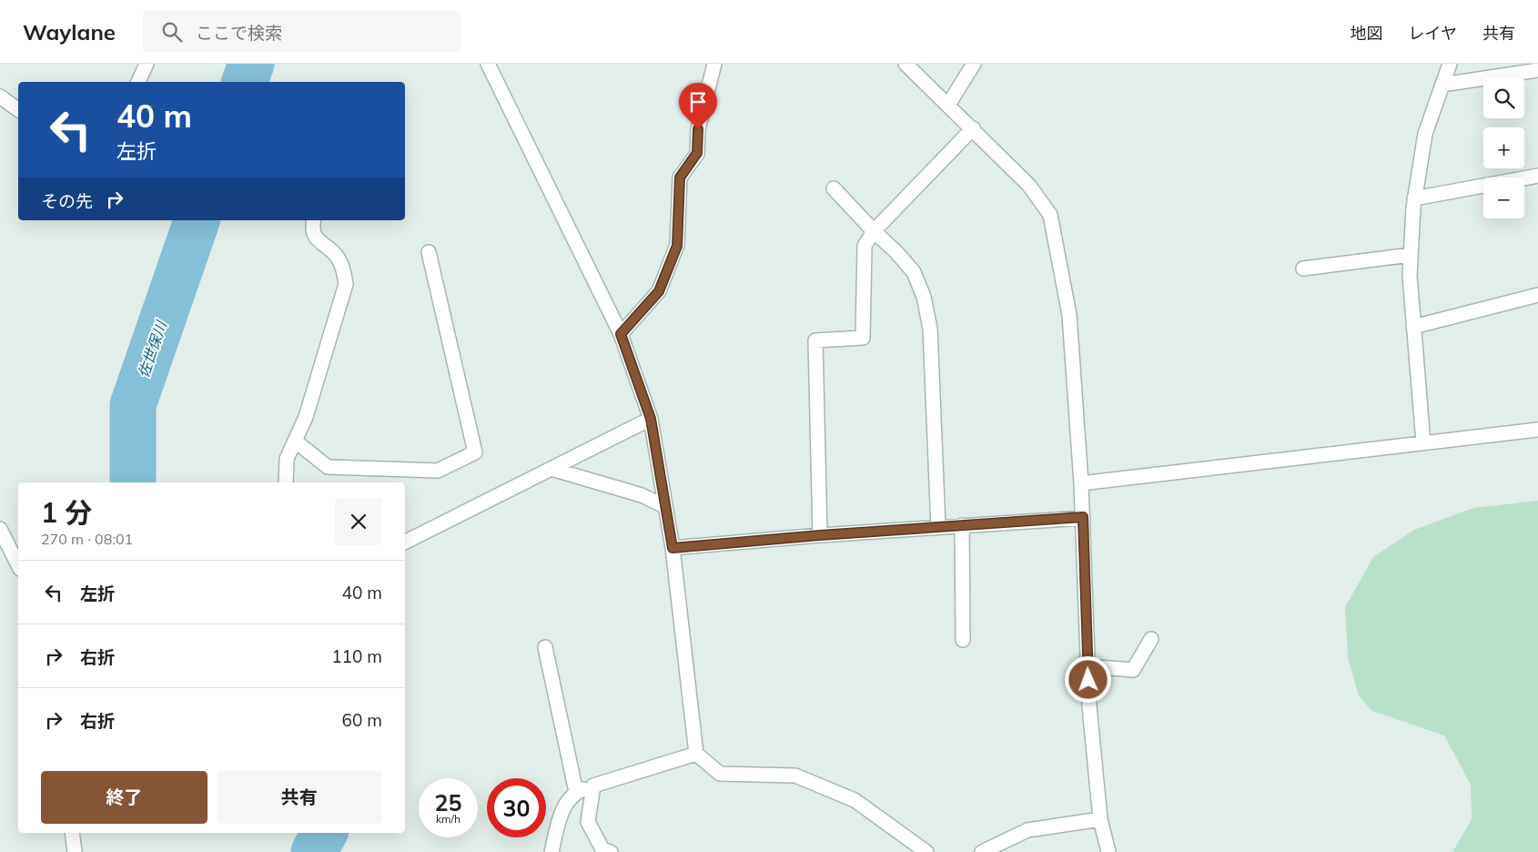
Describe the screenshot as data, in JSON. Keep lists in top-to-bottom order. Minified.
{"water":["佐世保川"],"page":{"header":"Waylane","search":"ここで検索","nav":["地図","レイヤ","共有"],"map_buttons":["+","−"],"turn":["40 m","左折"],"then":"その先","heading":["1 分","270 m · 08:01"],"list":[{"name":"左折","value":"40 m"},{"name":"右折","value":"110 m"},{"name":"右折","value":"60 m"}],"buttons":["終了","共有"],"speed":"25 km/h","limit":"30"}}
